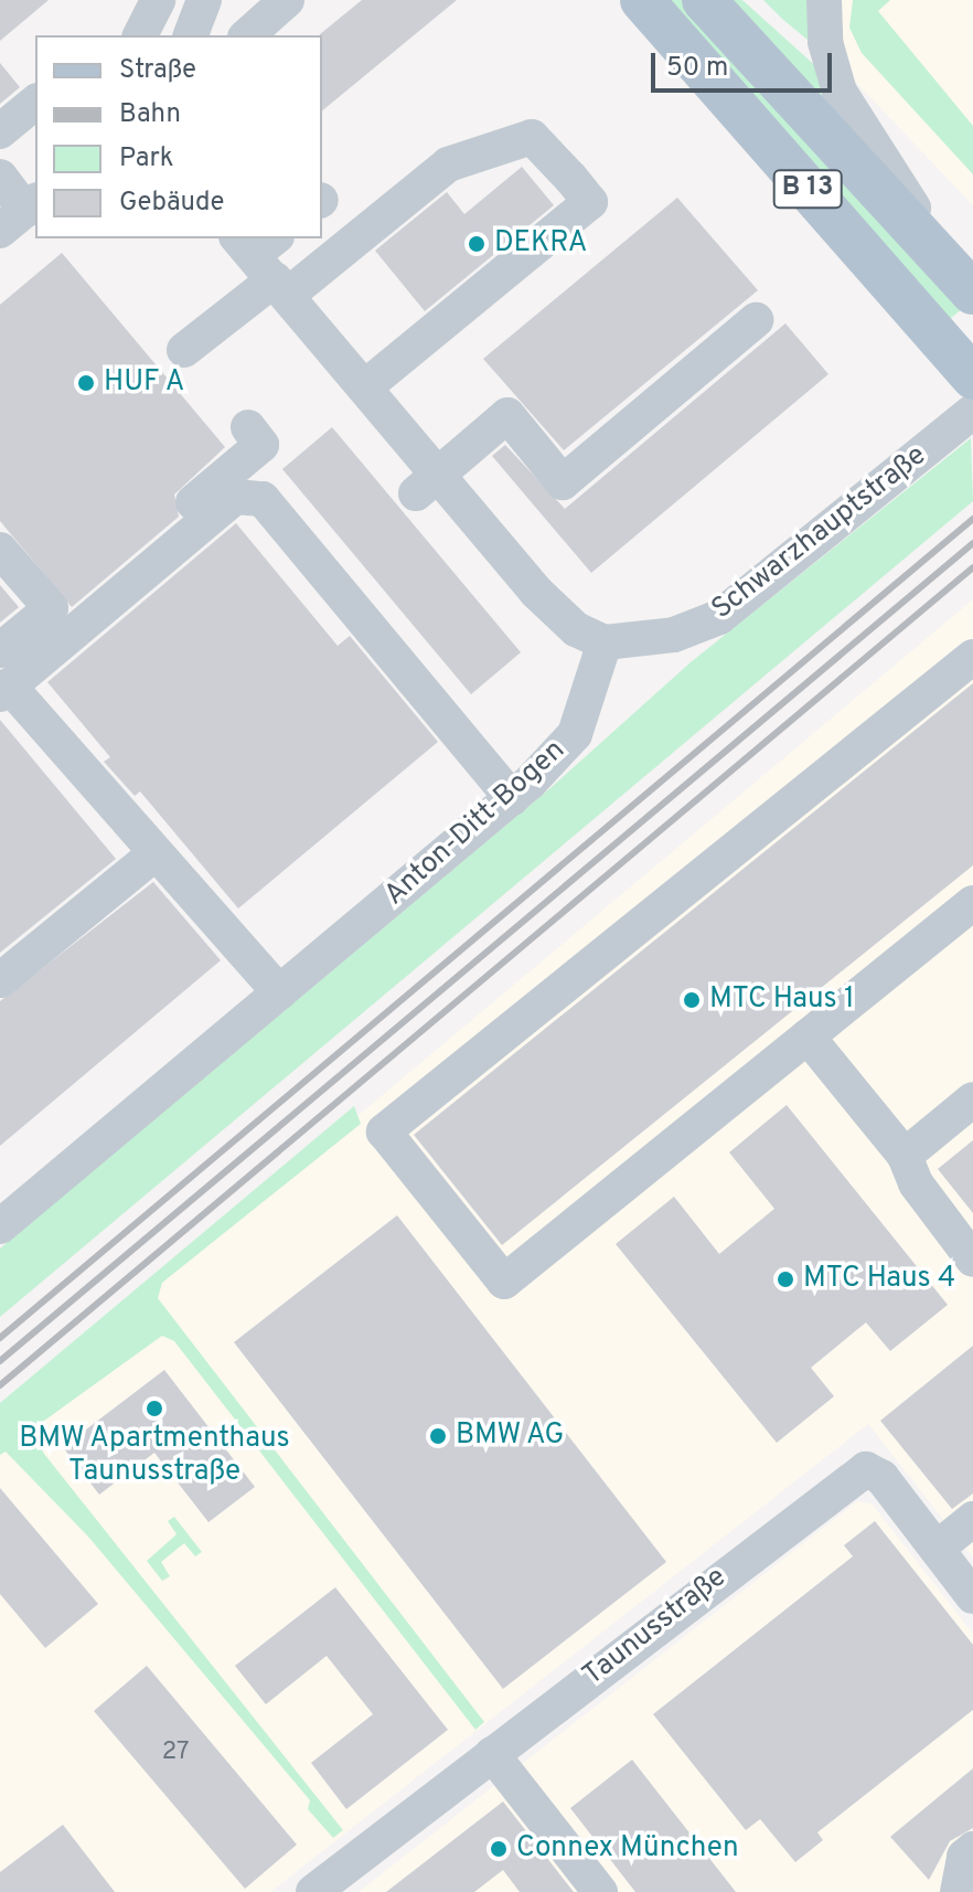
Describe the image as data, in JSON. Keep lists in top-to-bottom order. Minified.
{"streets":{"main road":["B 13"],"street":["Schwarzhauptstraße","Anton-Ditt-Bogen","Taunusstraße"]},"crossings":[["Schwarzhauptstraße","Anton-Ditt-Bogen"]],"places":["DEKRA","HUF A","MTC Haus 1","MTC Haus 4","BMW Apartmenthaus Taunusstraße","BMW AG","Connex München"],"house_numbers":["27"],"legend":["Straße","Bahn","Park","Gebäude"],"scale_bar":"50 m"}
